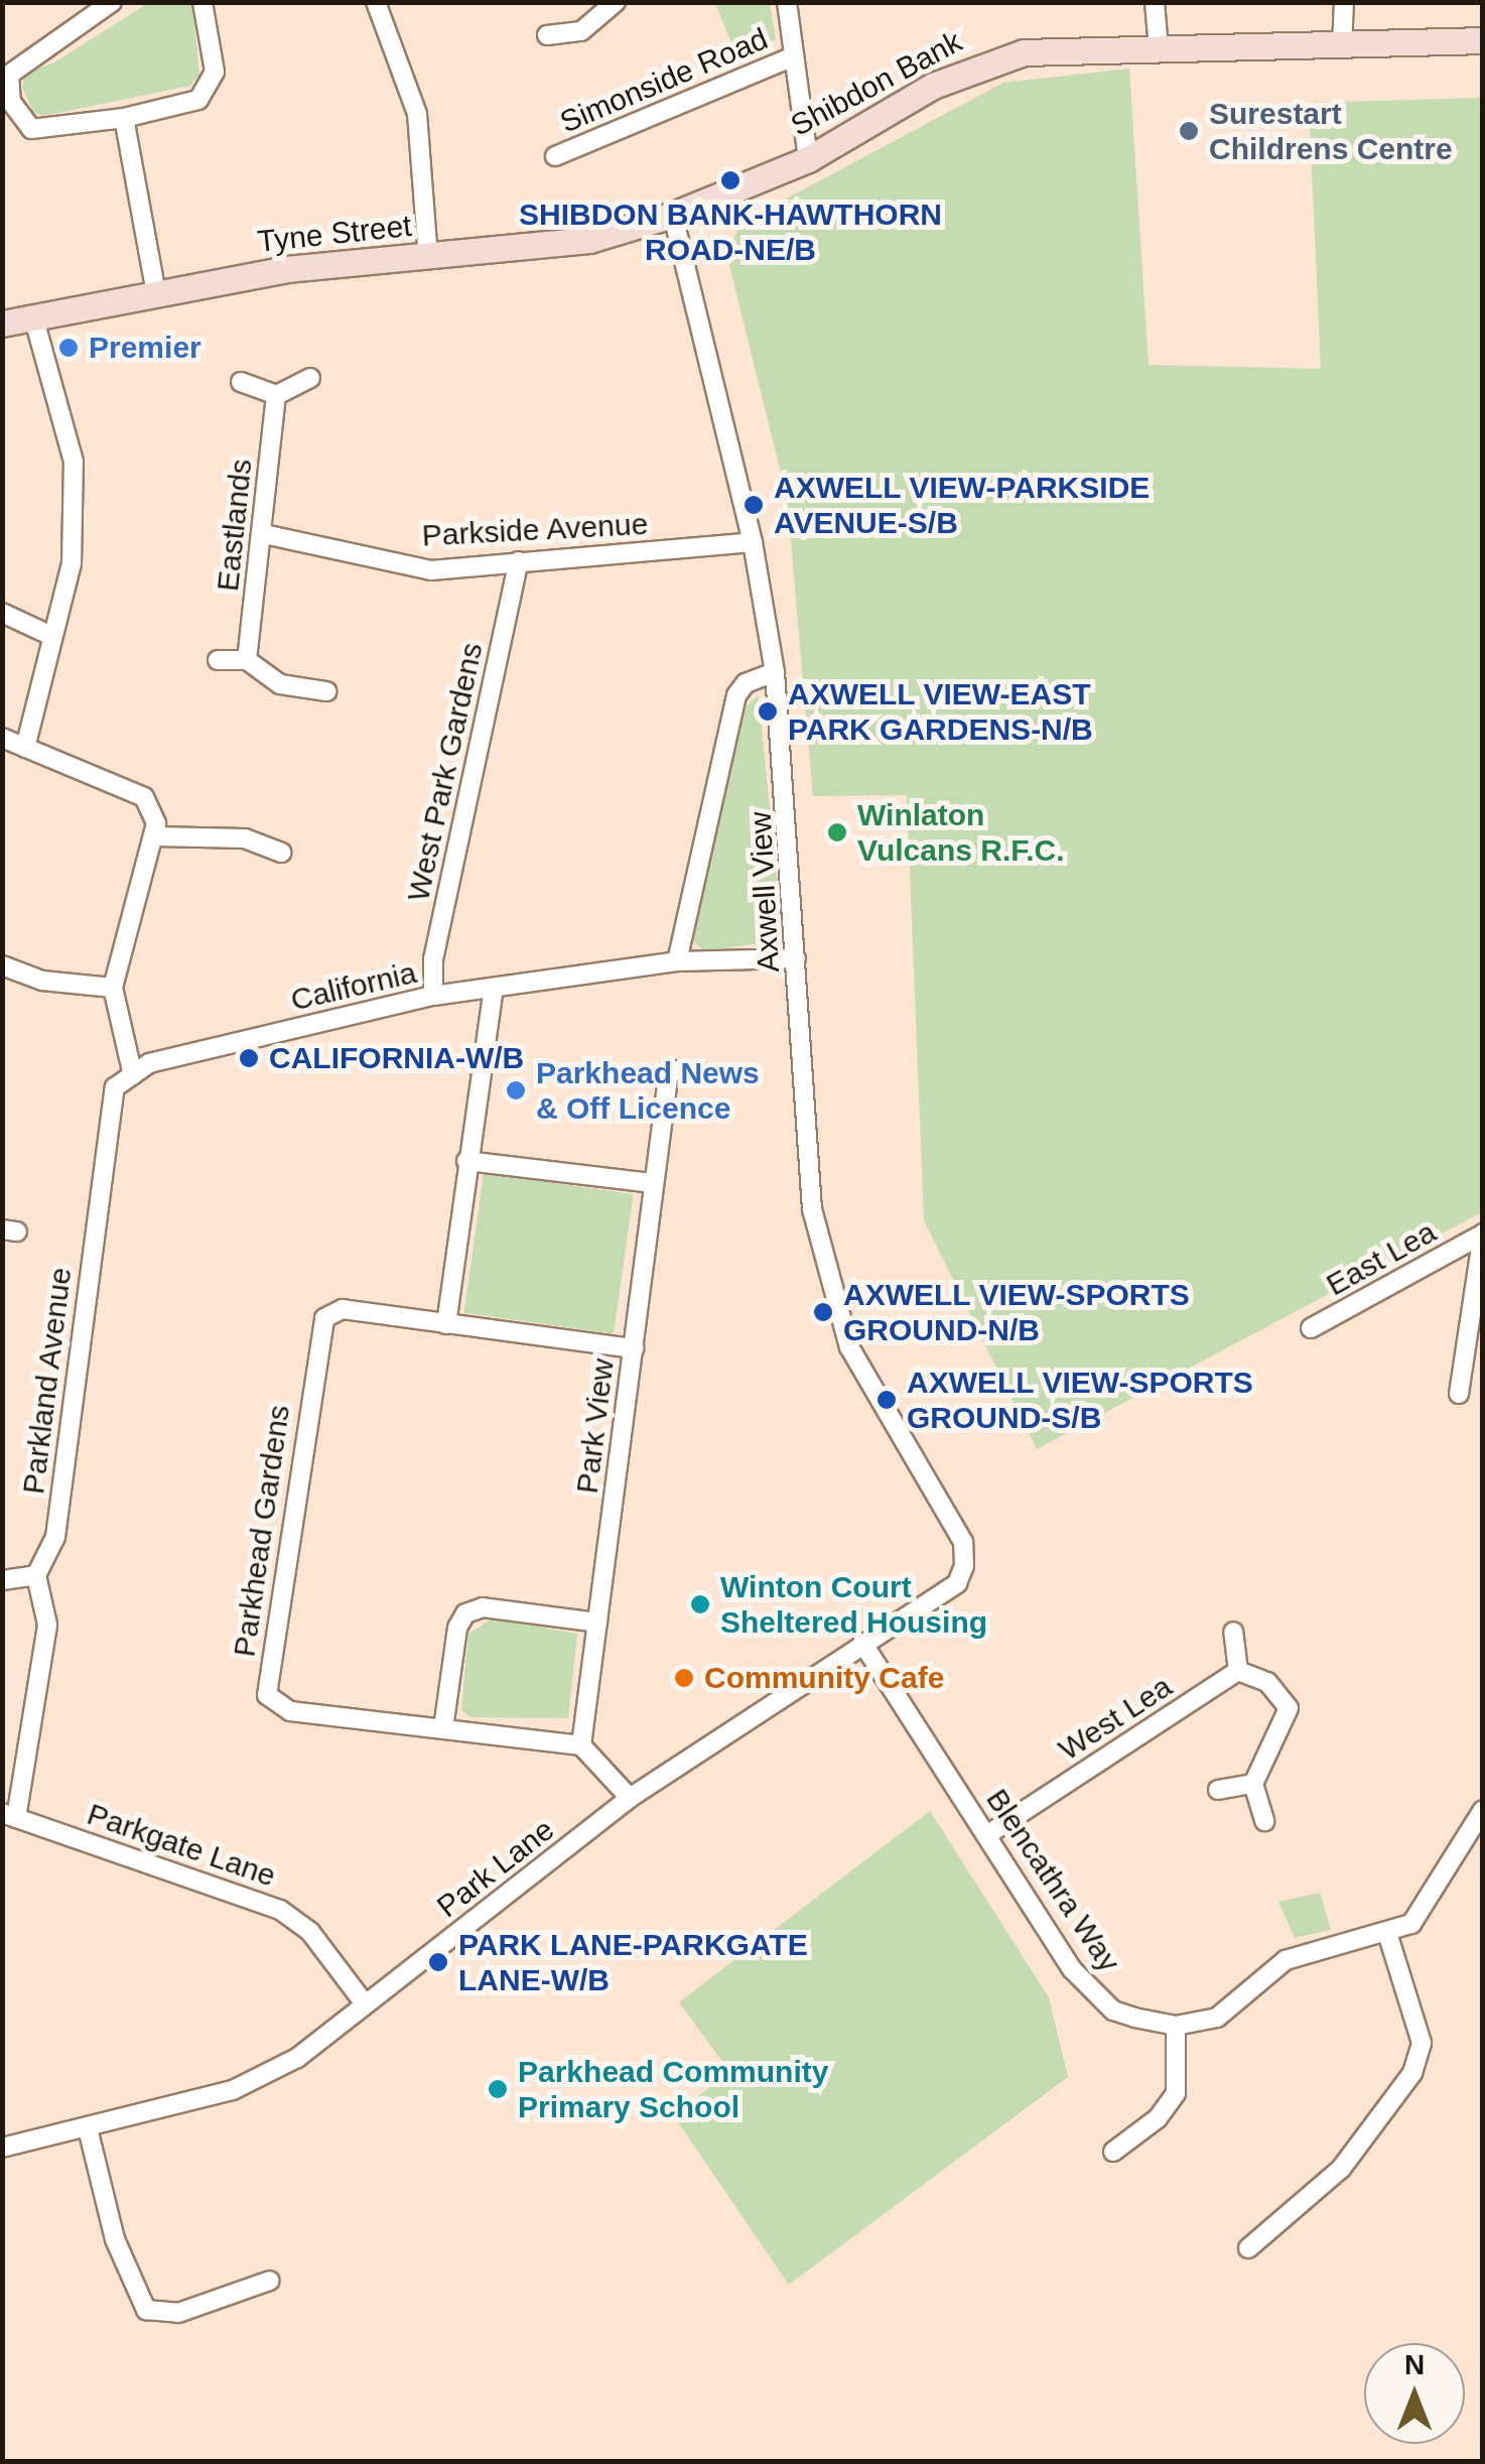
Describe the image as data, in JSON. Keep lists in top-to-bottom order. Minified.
{"streets":{"street":["Simonside Road","Shibdon Bank","Tyne Street","Eastlands","Parkside Avenue","West Park Gardens","Axwell View","California","East Lea","Parkland Avenue","Park View","Parkhead Gardens","West Lea","Parkgate Lane","Park Lane","Blencathra Way"]},"crossings":[["Shibdon Bank","Tyne Street"],["Shibdon Bank","Axwell View"],["Tyne Street","Axwell View"],["Eastlands","Parkside Avenue"],["Parkside Avenue","West Park Gardens"],["Parkside Avenue","Axwell View"],["West Park Gardens","California"],["Axwell View","California"],["Axwell View","Park Lane"],["California","Parkland Avenue"],["Park View","Parkhead Gardens"],["West Lea","Blencathra Way"],["Parkgate Lane","Park Lane"],["Park Lane","Blencathra Way"]],"places":["Surestart Childrens Centre","SHIBDON BANK-HAWTHORN ROAD-NE/B","Premier","AXWELL VIEW-PARKSIDE AVENUE-S/B","AXWELL VIEW-EAST PARK GARDENS-N/B","Winlaton Vulcans R.F.C.","CALIFORNIA-W/B","Parkhead News & Off Licence","AXWELL VIEW-SPORTS GROUND-N/B","AXWELL VIEW-SPORTS GROUND-S/B","Winton Court Sheltered Housing","Community Cafe","PARK LANE-PARKGATE LANE-W/B","Parkhead Community Primary School"],"north":"top"}
